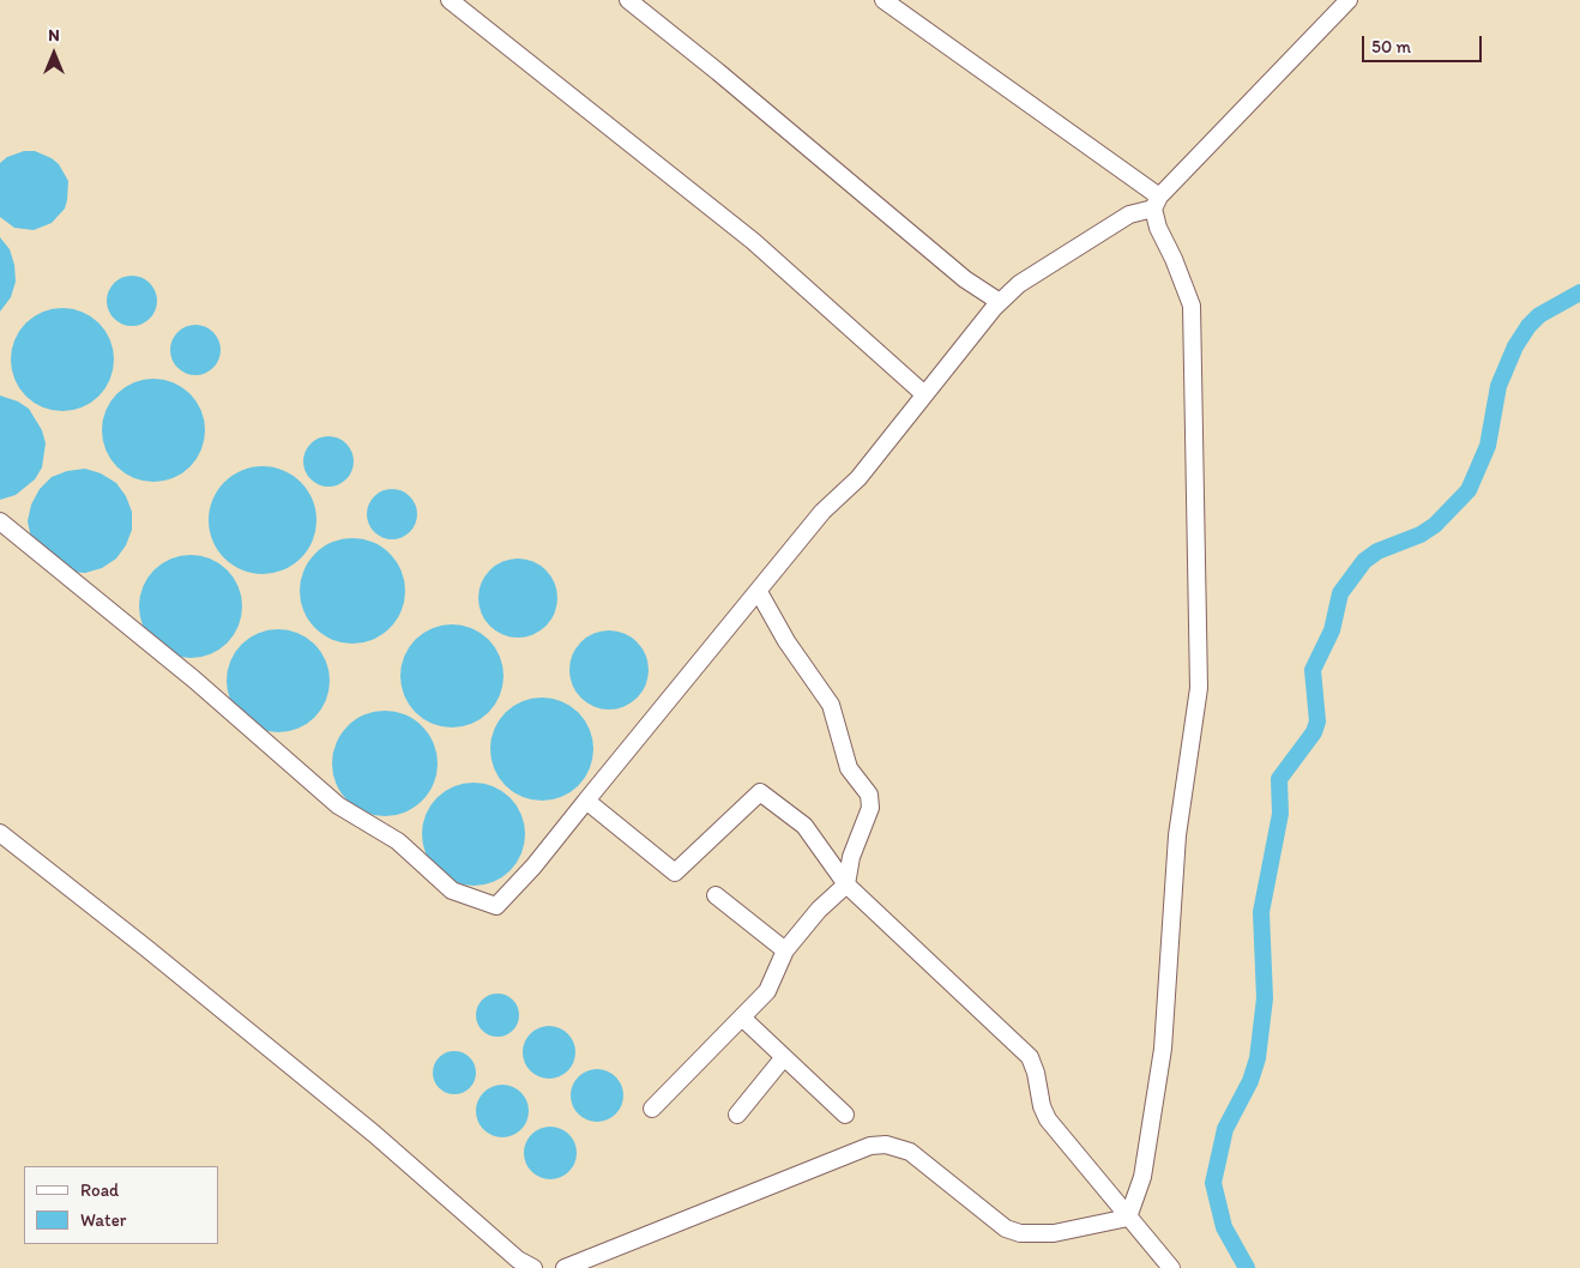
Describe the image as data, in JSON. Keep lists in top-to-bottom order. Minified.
{"legend":["Road","Water"],"scale_bar":"50 m","north":"top"}
